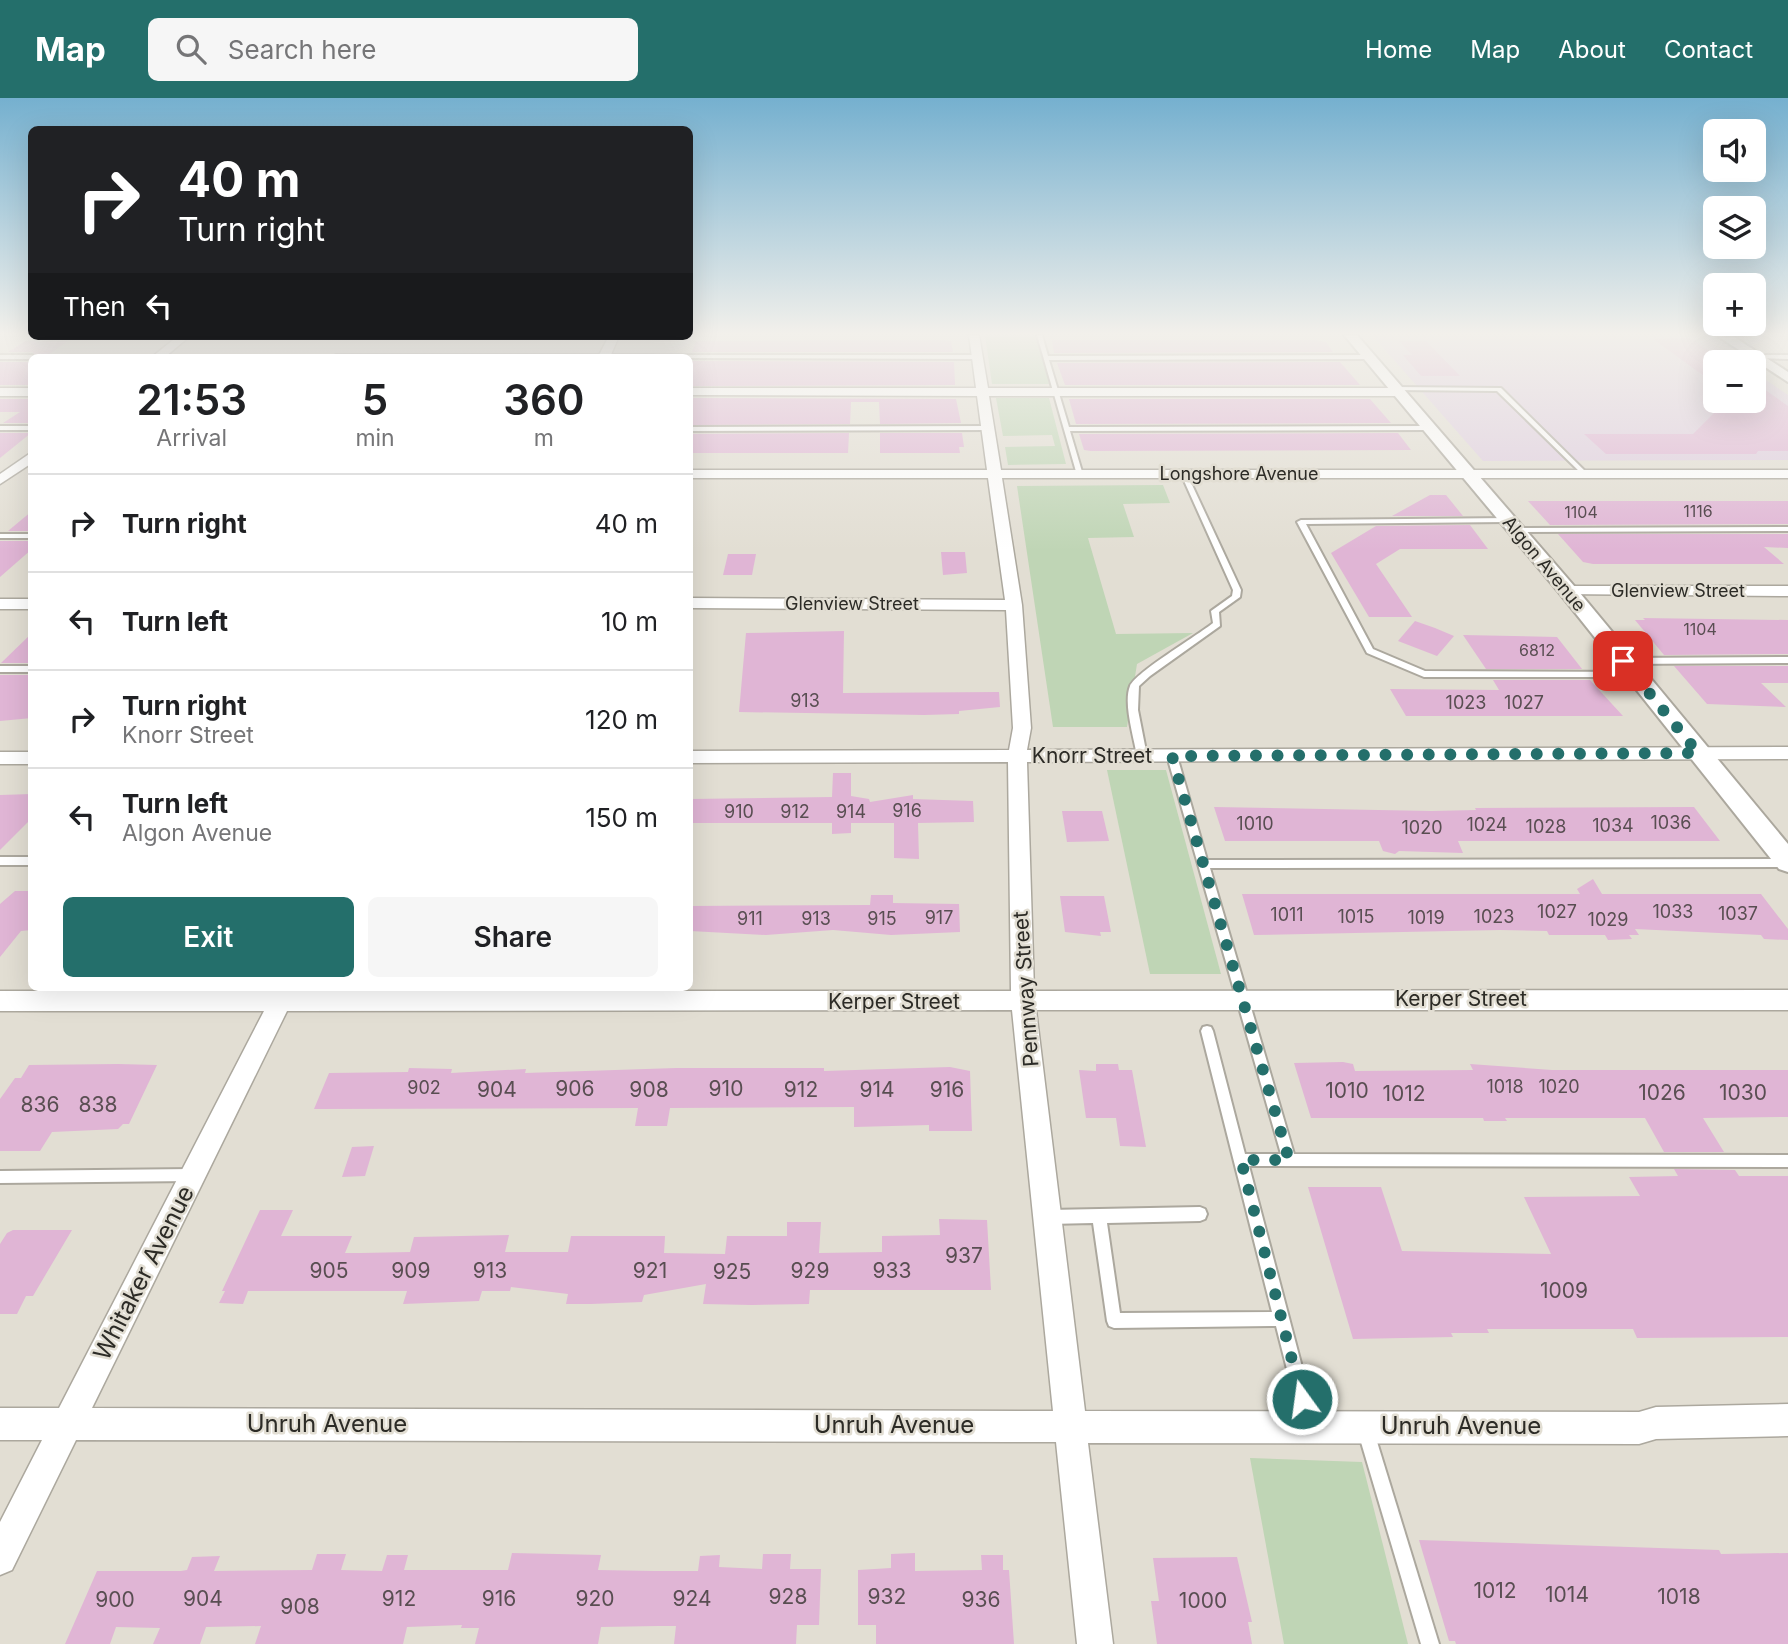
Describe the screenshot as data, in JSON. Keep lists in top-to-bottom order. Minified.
{"streets":{"street":["Longshore Avenue","Algon Avenue","Glenview Street","Knorr Street","Pennway Street","Kerper Street","Whitaker Avenue","Unruh Avenue"]},"crossings":[["Longshore Avenue","Algon Avenue"],["Longshore Avenue","Pennway Street"],["Algon Avenue","Glenview Street"],["Algon Avenue","Knorr Street"],["Glenview Street","Pennway Street"],["Knorr Street","Pennway Street"],["Pennway Street","Kerper Street"],["Pennway Street","Unruh Avenue"],["Kerper Street","Whitaker Avenue"],["Whitaker Avenue","Unruh Avenue"]],"house_numbers":["1116","1104","1104","6812","913","1023","1027","916","910","912","914","1036","1010","1024","1034","1028","1020","1027","1033","1037","1011","1015","1023","917","1019","911","913","915","1029","1018","1020","902","906","910","904","908","912","914","916","1010","1026","1030","1012","836","838","937","905","909","913","921","929","933","925","1009","1012","1014","928","932","1018","904","912","916","920","924","900","936","1000","908"],"page":{"header":"Map","search":"Search here","nav":["Home","Map","About","Contact"],"map_buttons":["+","−"],"turn":["40 m","Turn right"],"then":"Then","eta":["21:53","Arrival","5","min","360","m"],"list":[{"name":"Turn right","value":"40 m"},{"name":"Turn left","value":"10 m"},{"name":"Turn right","note":"Knorr Street","value":"120 m"},{"name":"Turn left","note":"Algon Avenue","value":"150 m"}],"buttons":["Exit","Share"]}}
